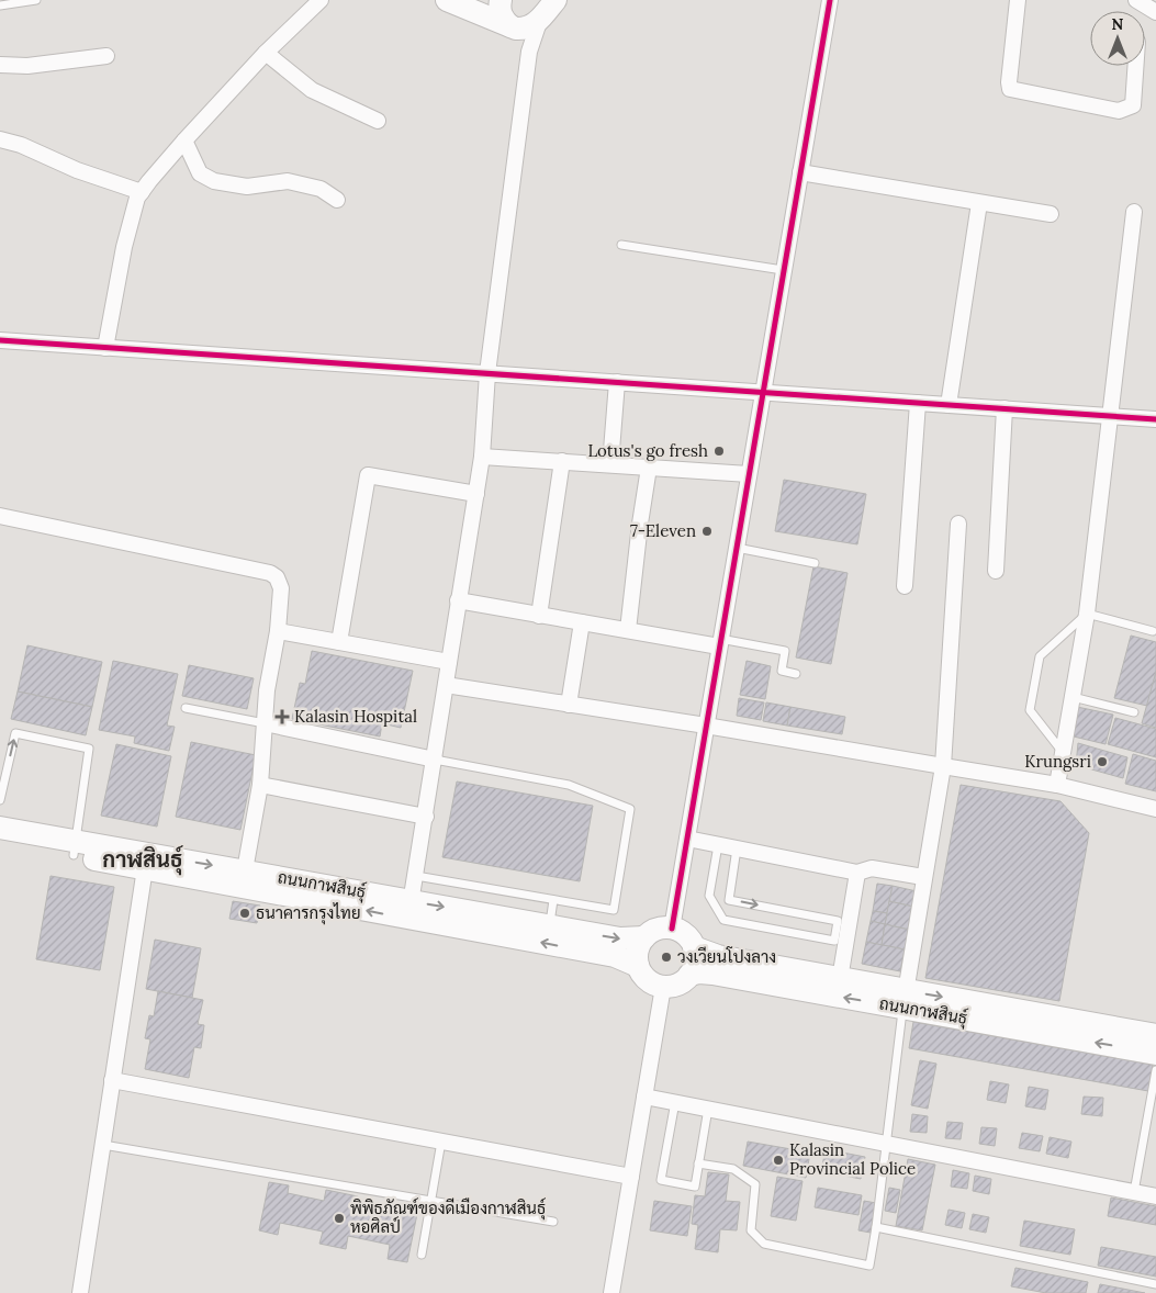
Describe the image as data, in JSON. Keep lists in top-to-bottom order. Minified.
{"streets":{"main road":["ถนนกาฬสินธุ์"]},"districts":["กาฬสินธุ์"],"places":{"other":["Lotus's go fresh","7-Eleven","Krungsri","ธนาคารกรุงไทย","วงเวียนโปงลาง","Kalasin Provincial Police","พิพิธภัณฑ์ของดีเมืองกาฬสินธุ์ หอศิลป์"],"health":["Kalasin Hospital"]},"north":"top"}
